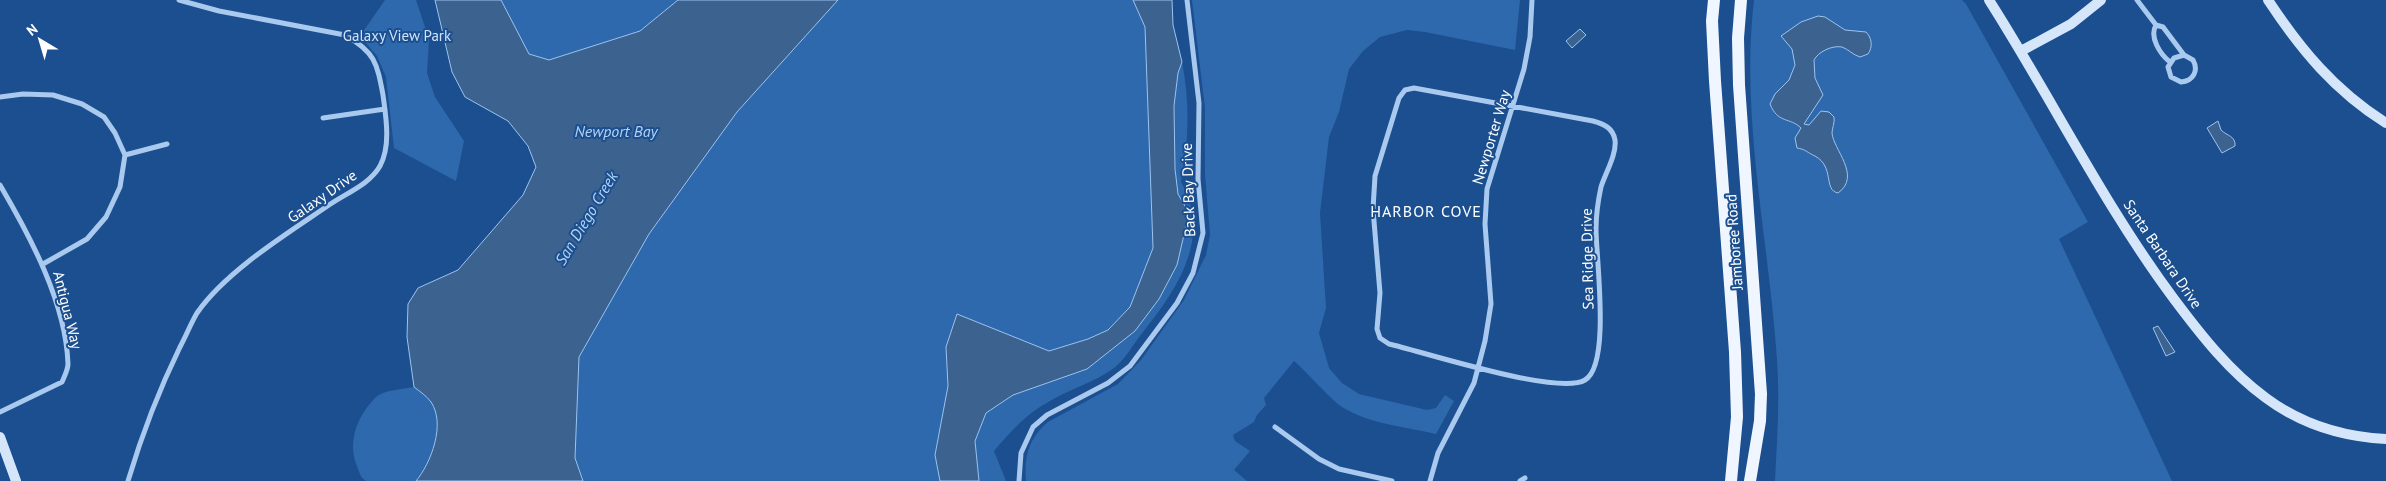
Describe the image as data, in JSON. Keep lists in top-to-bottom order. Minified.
{"streets":{"main road":["Jamboree Road","Santa Barbara Drive"],"street":["Newporter Way","Back Bay Drive","Galaxy Drive","Sea Ridge Drive","Antigua Way"]},"crossings":[["Newporter Way","Sea Ridge Drive"]],"districts":["HARBOR COVE"],"water":["Newport Bay","San Diego Creek"],"parks":["Galaxy View Park"],"north":"top left"}
